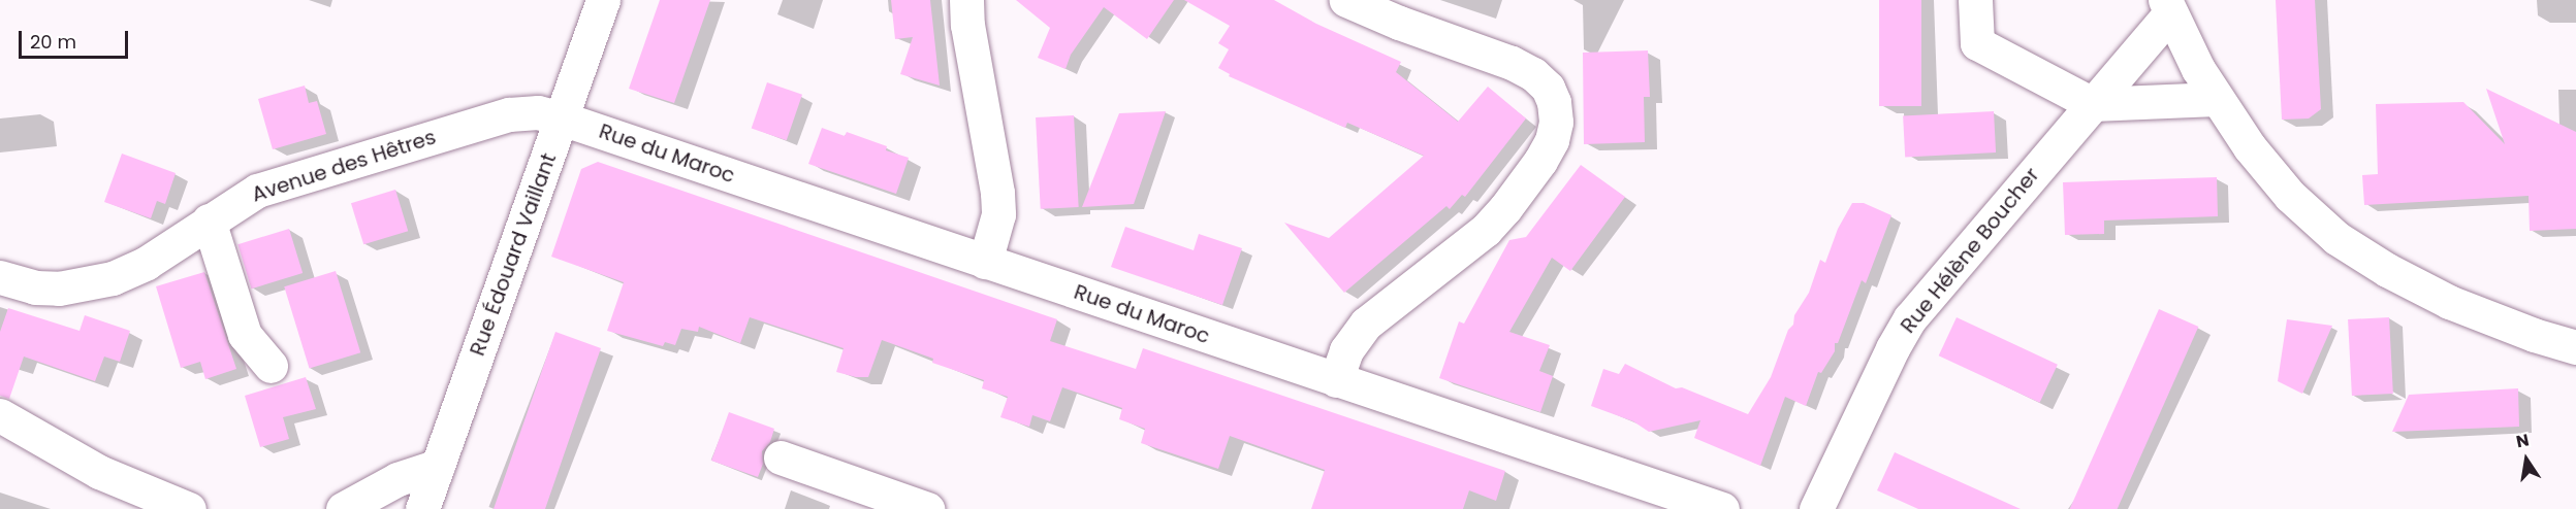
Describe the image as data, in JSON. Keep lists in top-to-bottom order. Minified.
{"streets":{"street":["Rue du Maroc","Avenue des Hêtres","Rue Hélène Boucher","Rue Édouard Vaillant"]},"crossings":[["Rue du Maroc","Avenue des Hêtres"],["Rue du Maroc","Rue Édouard Vaillant"],["Avenue des Hêtres","Rue Édouard Vaillant"]],"scale_bar":"20 m","north":"top"}
